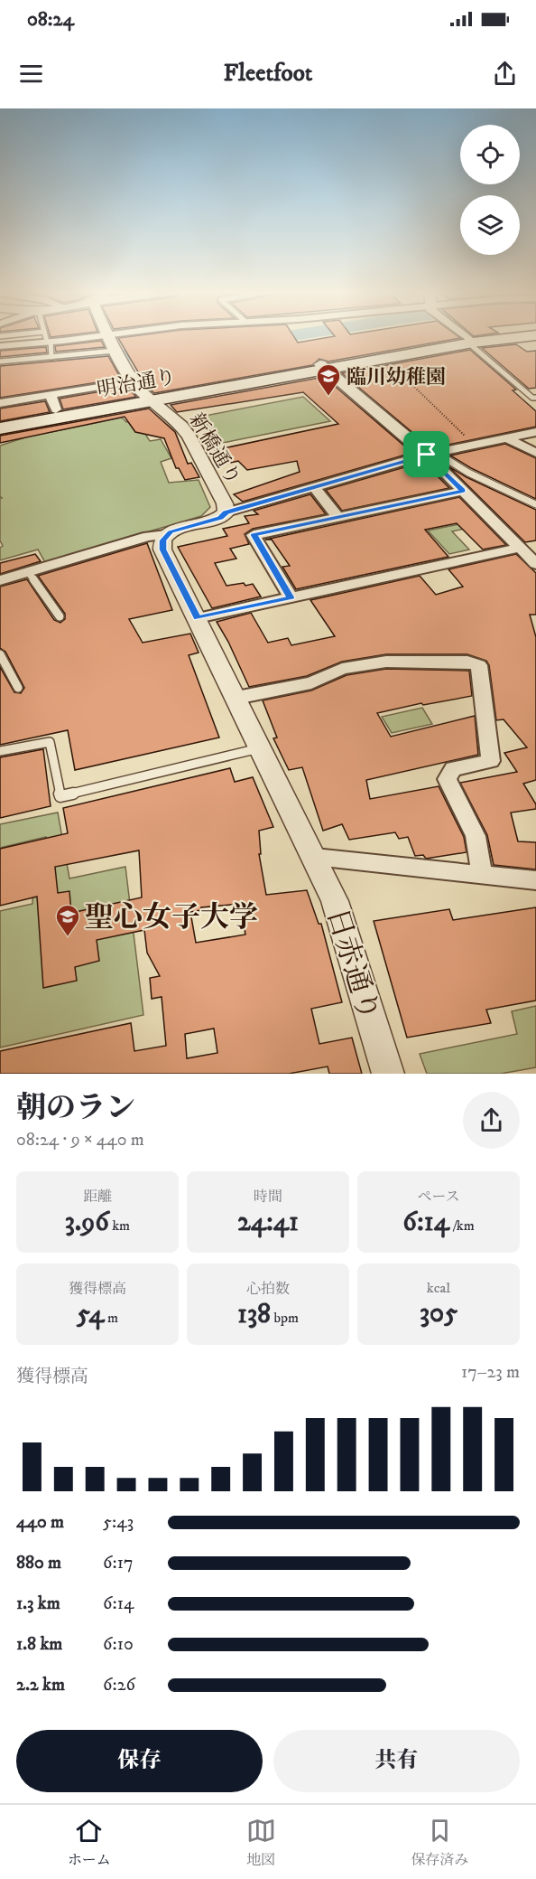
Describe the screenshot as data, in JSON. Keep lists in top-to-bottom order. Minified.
{"streets":{"main road":["明治通り"],"street":["新橋通り","日赤通り"]},"crossings":[["明治通り","新橋通り"]],"places":{"school or university":["臨川幼稚園","聖心女子大学"]},"page":{"status":"08:24","header":"Fleetfoot","heading":["朝のラン","08:24 · 9 × 440 m"],"stats":[["距離","3.96 km"],["時間","24:41"],["ペース","6:14 /km"],["獲得標高","54 m"],["心拍数","138 bpm"],["kcal","305"]],"chart":["獲得標高","17–23 m"],"list":[{"name":"440 m","note":"5:43"},{"name":"880 m","note":"6:17"},{"name":"1.3 km","note":"6:14"},{"name":"1.8 km","note":"6:10"},{"name":"2.2 km","note":"6:26"}],"buttons":["保存","共有"],"tabs":["ホーム","地図","保存済み"]}}
